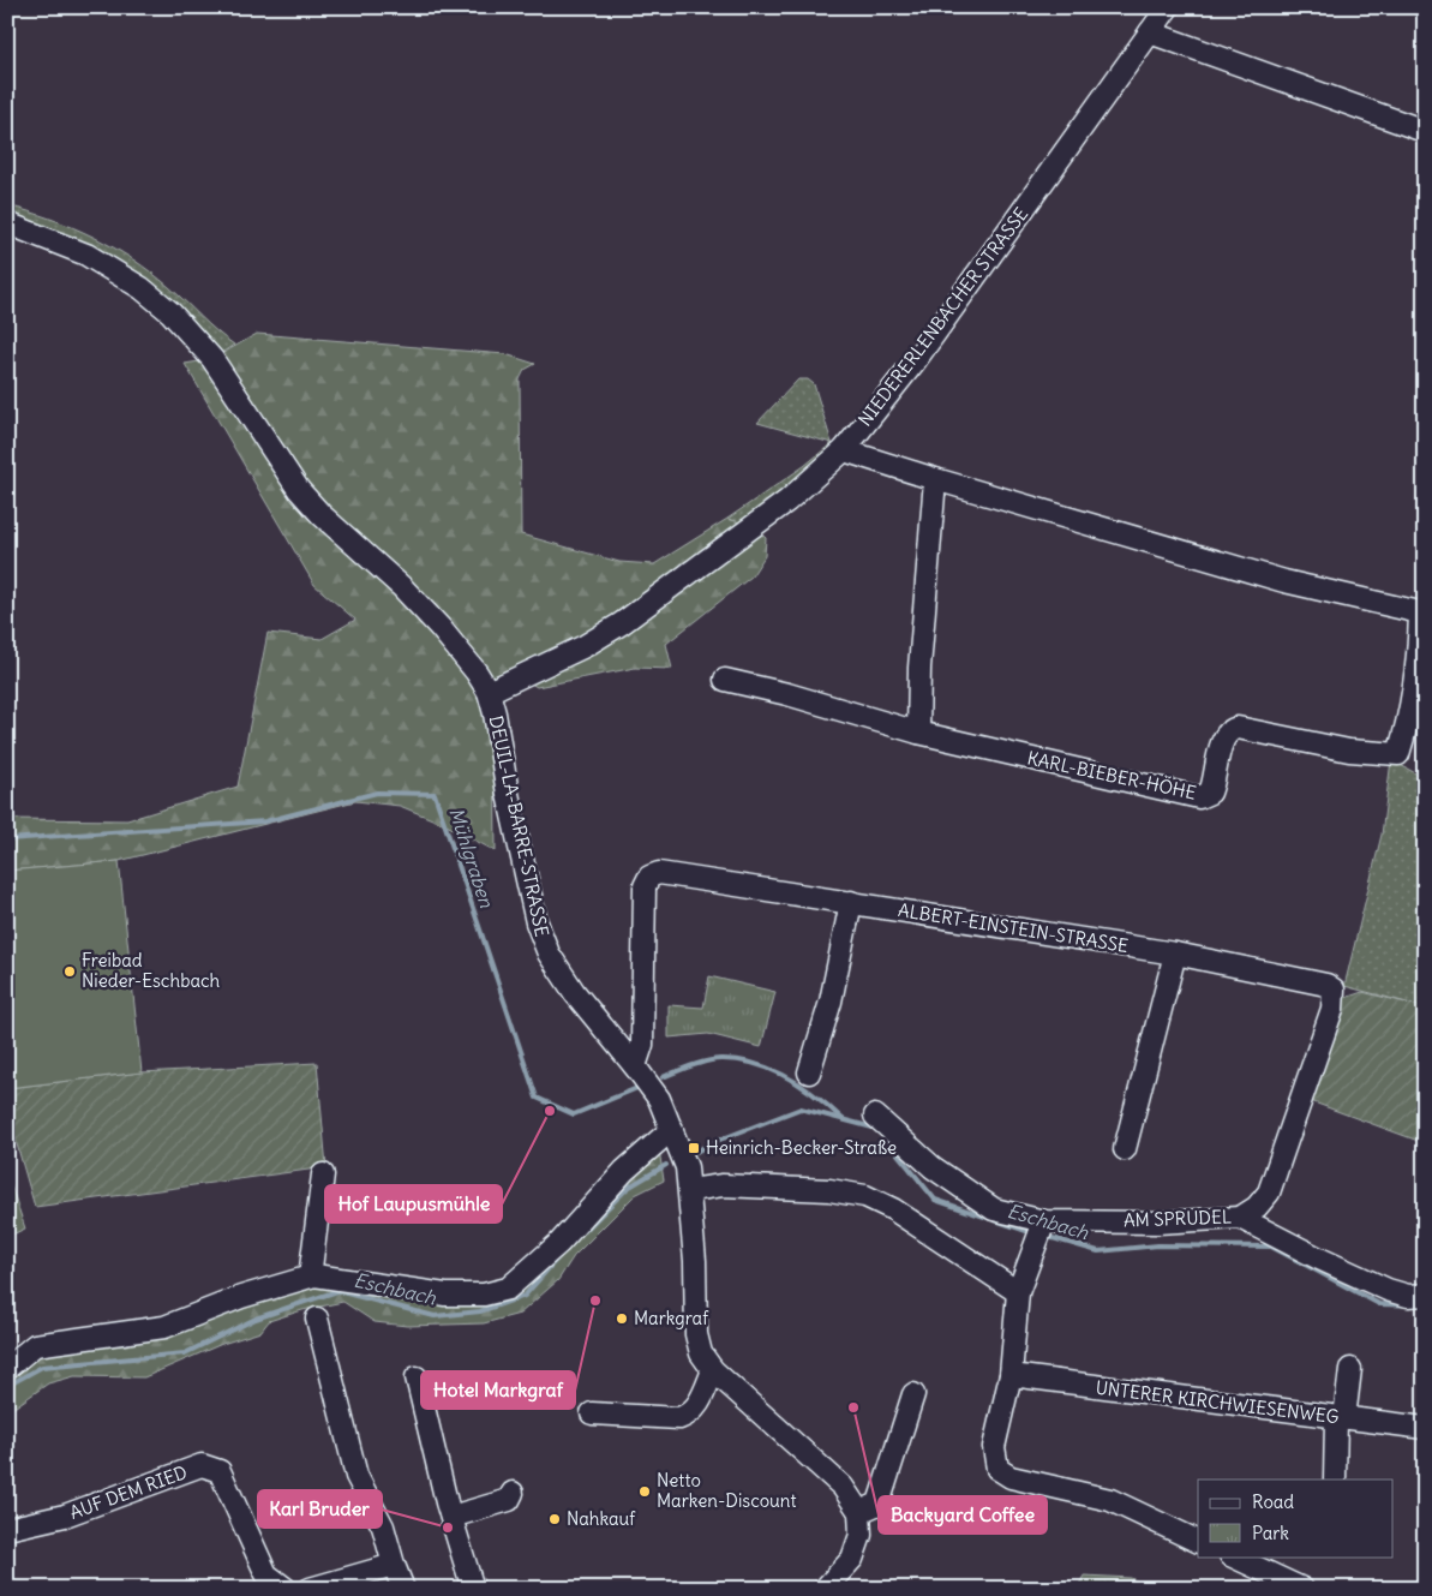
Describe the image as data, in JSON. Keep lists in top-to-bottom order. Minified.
{"streets":{"street":["NIEDERERLENBACHER STRASSE","KARL-BIEBER-HÖHE","DEUIL-LA-BARRE-STRASSE","ALBERT-EINSTEIN-STRASSE","AM SPRUDEL","UNTERER KIRCHWIESENWEG","AUF DEM RIED"]},"crossings":[["NIEDERERLENBACHER STRASSE","DEUIL-LA-BARRE-STRASSE"],["DEUIL-LA-BARRE-STRASSE","ALBERT-EINSTEIN-STRASSE"],["ALBERT-EINSTEIN-STRASSE","AM SPRUDEL"]],"water":["Mühlgraben","Eschbach"],"places":{"other":["Freibad Nieder-Eschbach","Hof Laupusmühle","Hotel Markgraf","Markgraf","Backyard Coffee","Netto Marken-Discount","Nahkauf","Karl Bruder"],"transit":["Heinrich-Becker-Straße"]},"legend":["Road","Park"]}
